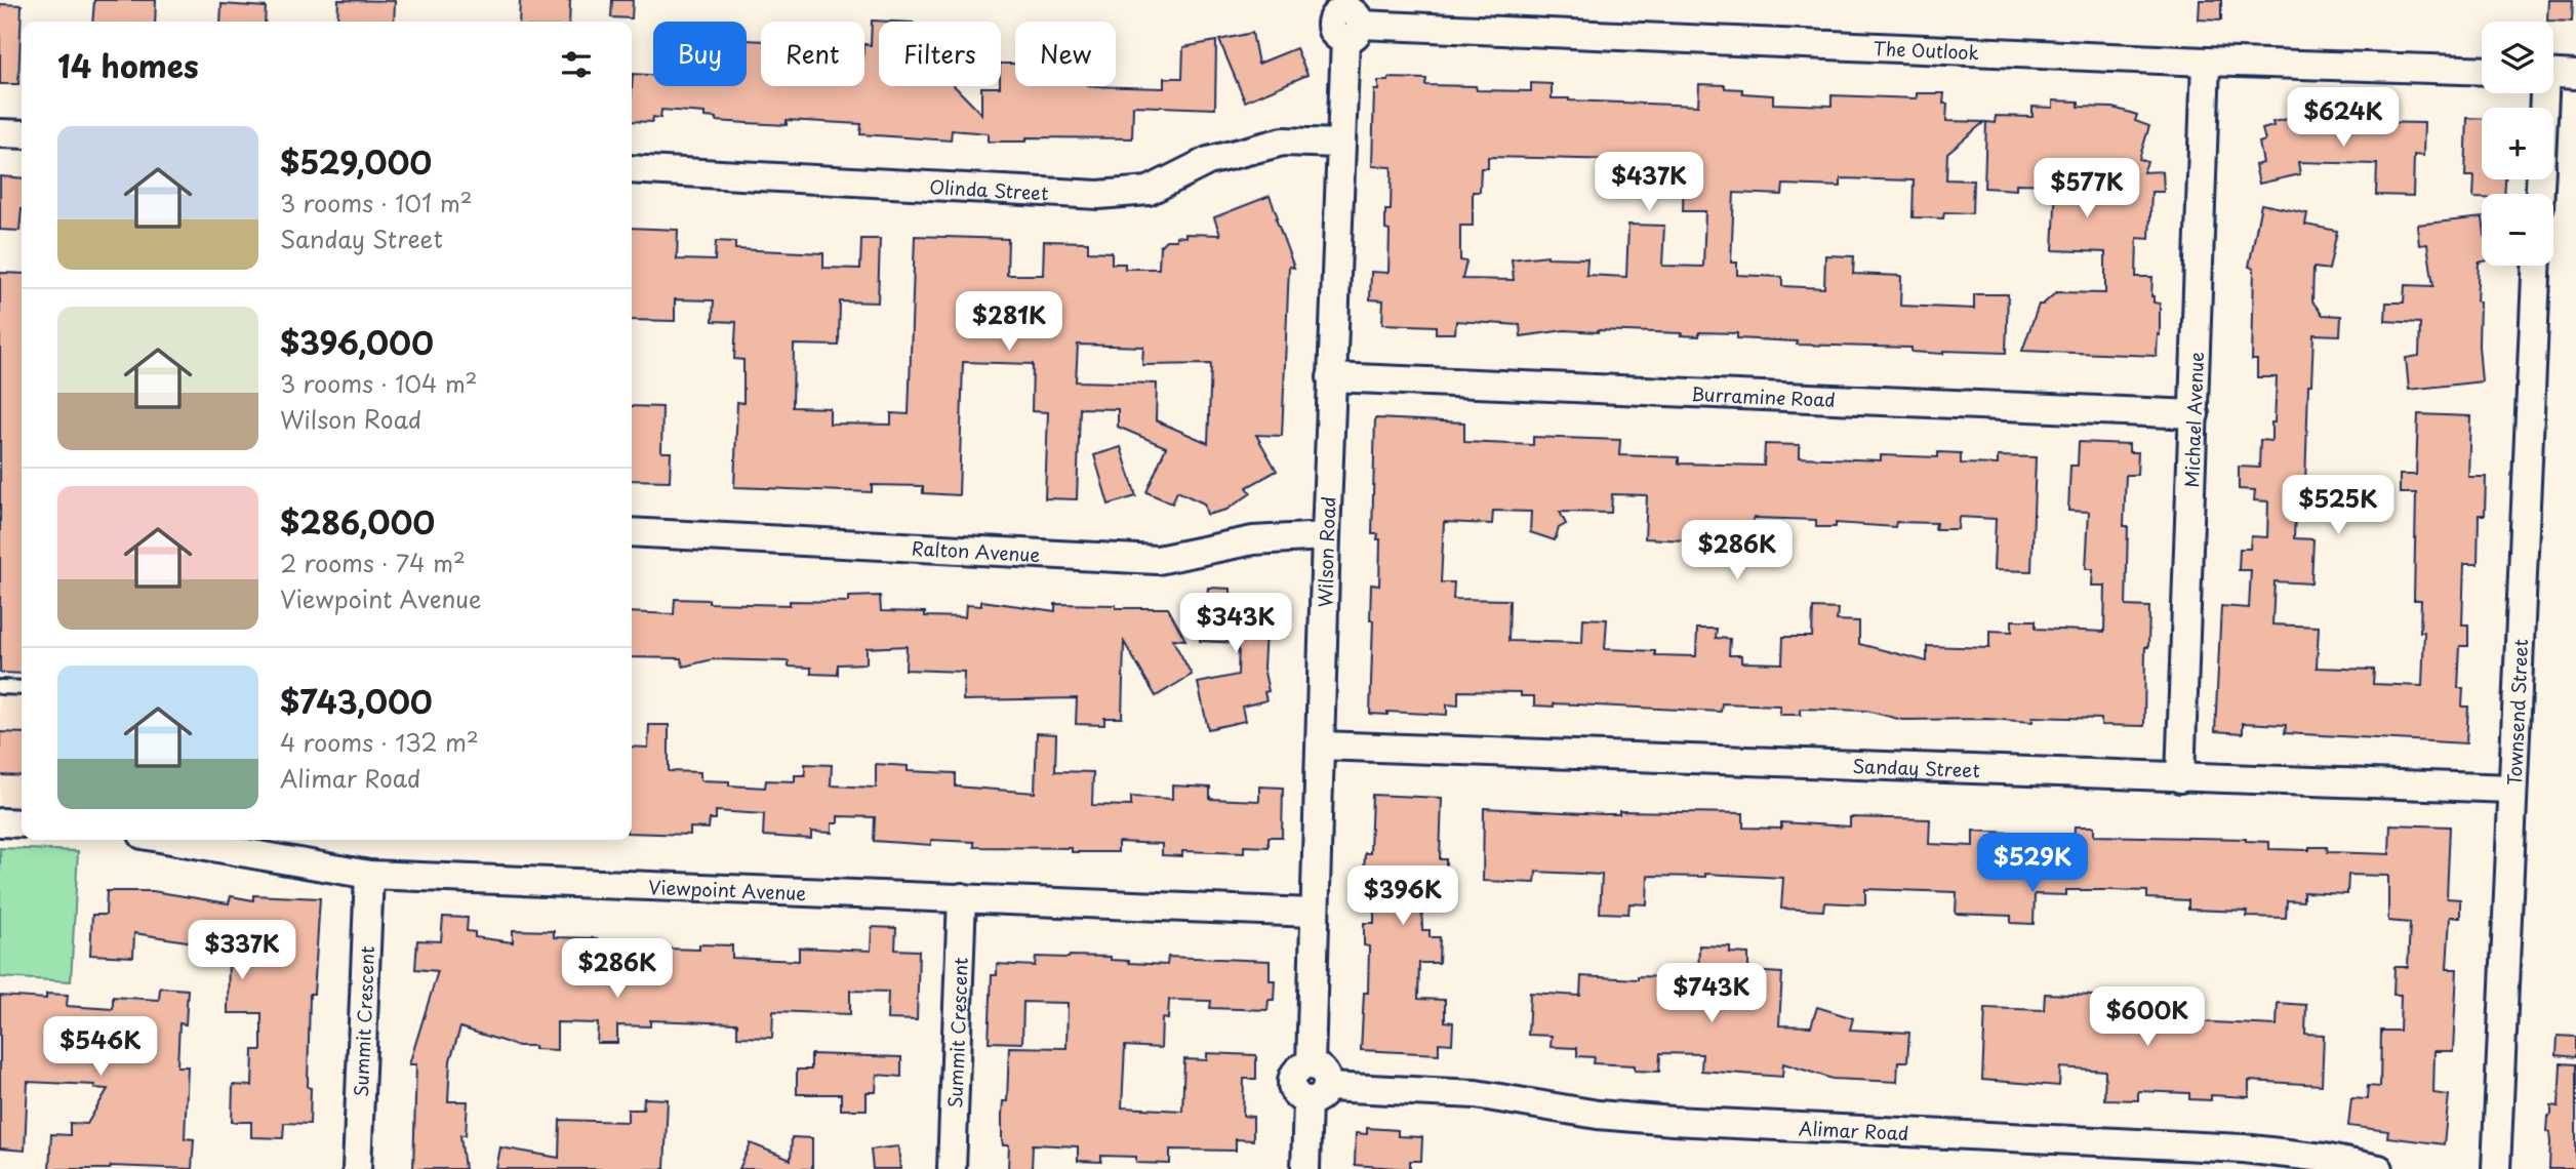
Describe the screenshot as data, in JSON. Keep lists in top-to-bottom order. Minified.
{"streets":{"street":["The Outlook","Olinda Street","Burramine Road","Michael Avenue","Ralton Avenue","Wilson Road","Townsend Street","Sanday Street","Viewpoint Avenue","Summit Crescent","Alimar Road"]},"crossings":[["The Outlook","Michael Avenue"],["The Outlook","Wilson Road"],["Olinda Street","Wilson Road"],["Burramine Road","Michael Avenue"],["Burramine Road","Wilson Road"],["Michael Avenue","Sanday Street"],["Ralton Avenue","Wilson Road"],["Wilson Road","Sanday Street"],["Wilson Road","Viewpoint Avenue"],["Wilson Road","Alimar Road"],["Townsend Street","Sanday Street"],["Viewpoint Avenue","Summit Crescent"]],"page":{"map_buttons":["+","−"],"chip":["Buy","Rent","Filters","New"],"heading":"14 homes","price":["$624K","$437K","$577K","$281K","$525K","$286K","$343K","$529K","$396K","$337K","$286K","$743K","$600K","$546K"],"list":[{"name":"$529,000","note":"3 rooms · 101 m² · Sanday Street"},{"name":"$396,000","note":"3 rooms · 104 m² · Wilson Road"},{"name":"$286,000","note":"2 rooms · 74 m² · Viewpoint Avenue"},{"name":"$743,000","note":"4 rooms · 132 m² · Alimar Road"}]}}
